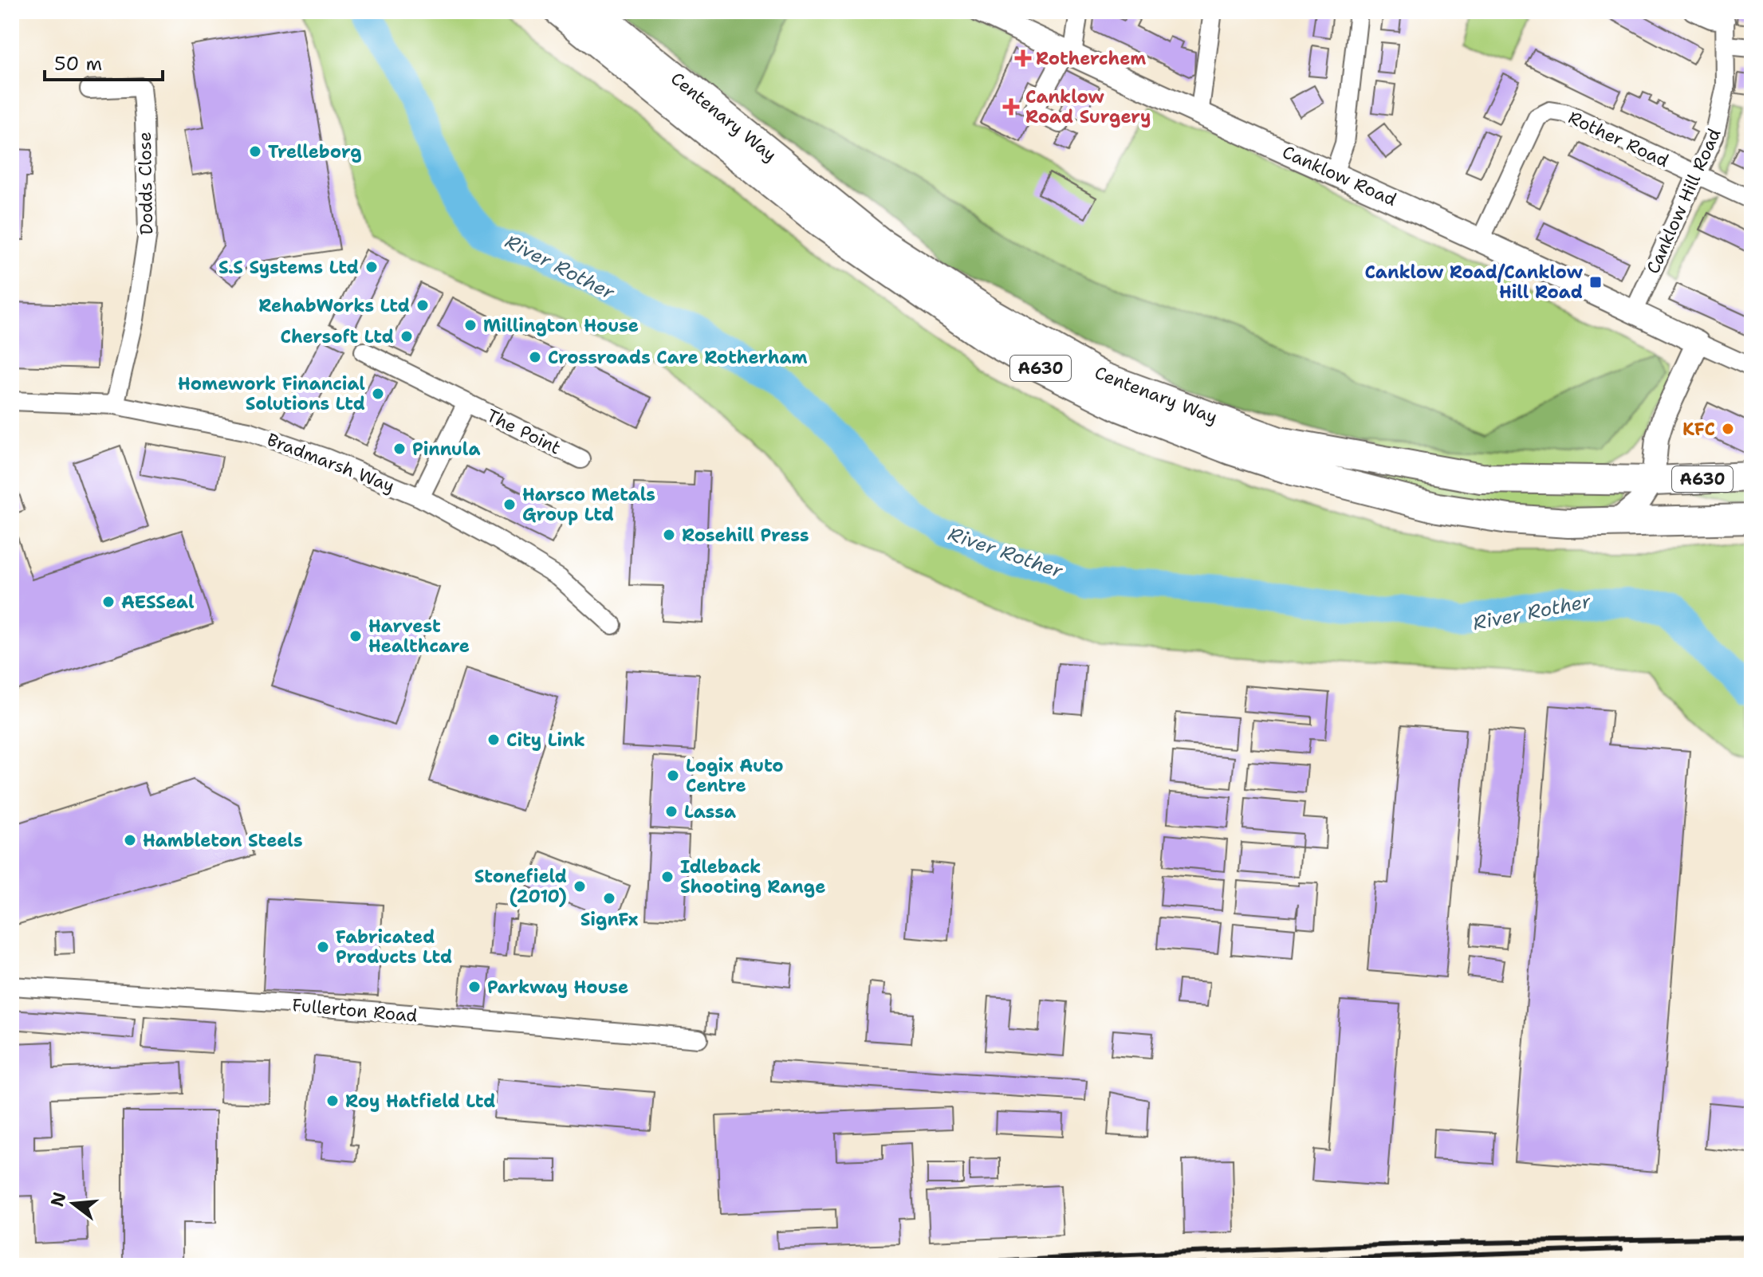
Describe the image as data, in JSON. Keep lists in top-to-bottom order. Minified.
{"streets":{"main road":["Centenary Way","A630"],"street":["Rother Road","Canklow Road","Dodds Close","Canklow Hill Road","The Point","Bradmarsh Way","Fullerton Road"]},"crossings":[["Centenary Way","A630"],["Rother Road","Canklow Road"],["Rother Road","Canklow Hill Road"],["Canklow Road","Canklow Hill Road"],["Dodds Close","Bradmarsh Way"],["The Point","Bradmarsh Way"]],"water":["River Rother"],"places":{"health":["Rotherchem","Canklow Road Surgery"],"other":["Trelleborg","S.S Systems Ltd","RehabWorks Ltd","Millington House","Chersoft Ltd","Crossroads Care Rotherham","Homework Financial Solutions Ltd","KFC","Pinnula","Harsco Metals Group Ltd","Rosehill Press","AESSeal","Harvest Healthcare","City Link","Logix Auto Centre","Lassa","Hambleton Steels","Idleback Shooting Range","Stonefield (2010)","SignFx","Fabricated Products Ltd","Parkway House","Roy Hatfield Ltd"],"transit":["Canklow Road/Canklow Hill Road"]},"scale_bar":"50 m","north":"left"}
